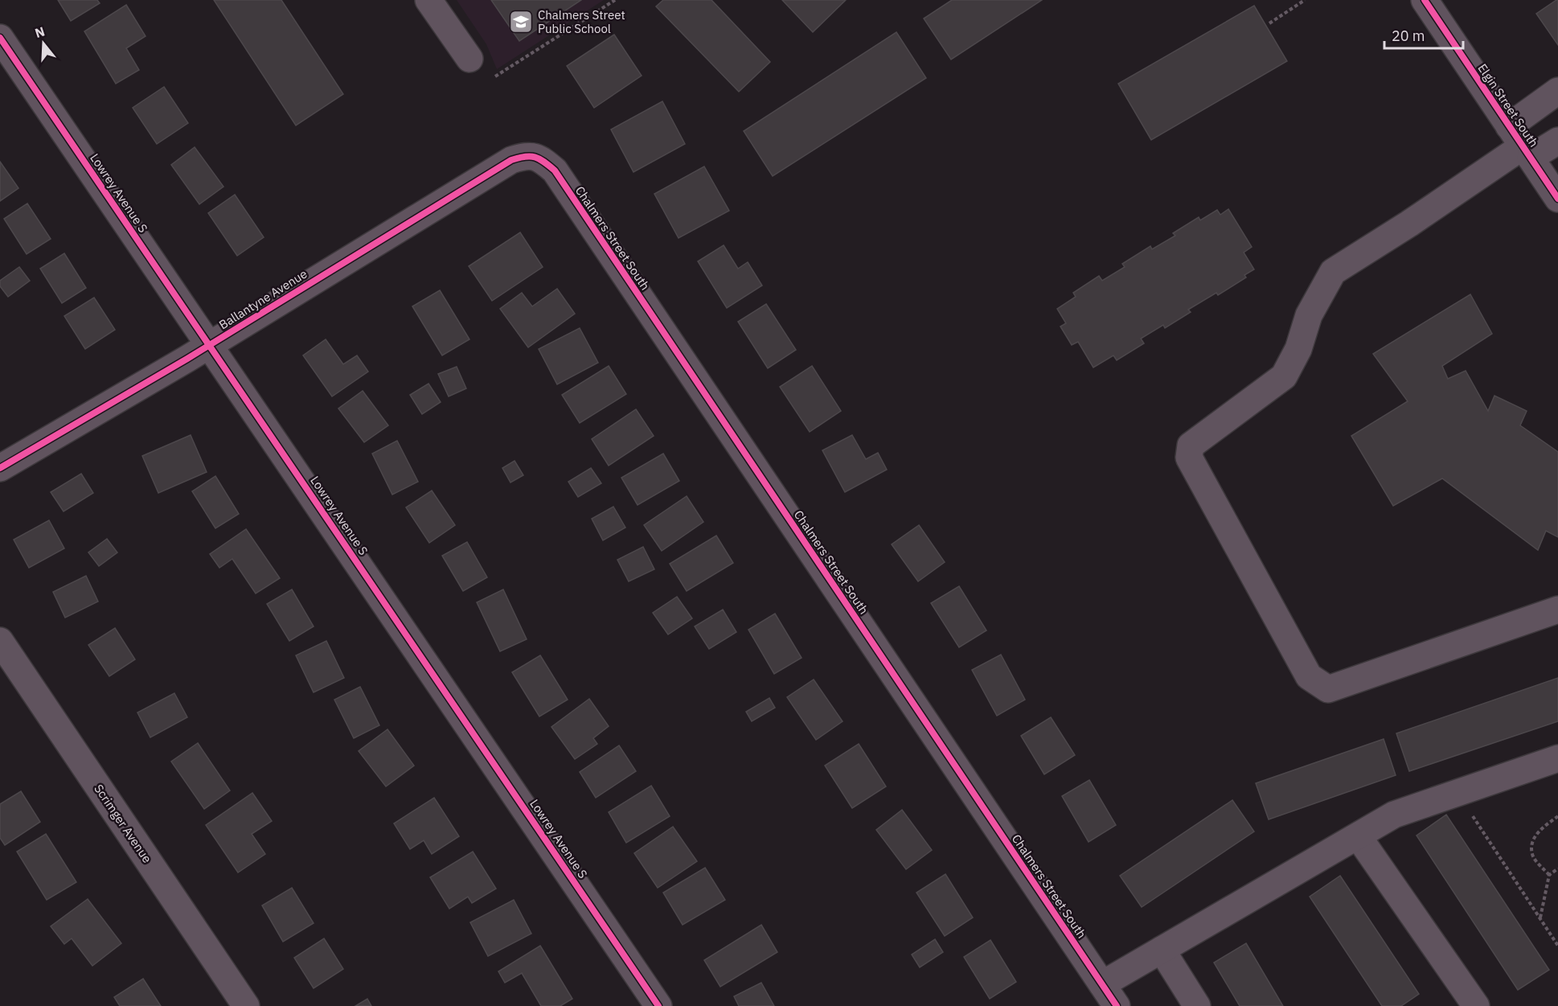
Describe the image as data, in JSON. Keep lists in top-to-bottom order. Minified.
{"streets":{"street":["Elgin Street South","Lowrey Avenue S","Chalmers Street South","Ballantyne Avenue","Scrimger Avenue"]},"crossings":[["Lowrey Avenue S","Ballantyne Avenue"],["Chalmers Street South","Ballantyne Avenue"]],"places":{"school or university":["Chalmers Street Public School"]},"scale_bar":"20 m","north":"top"}
